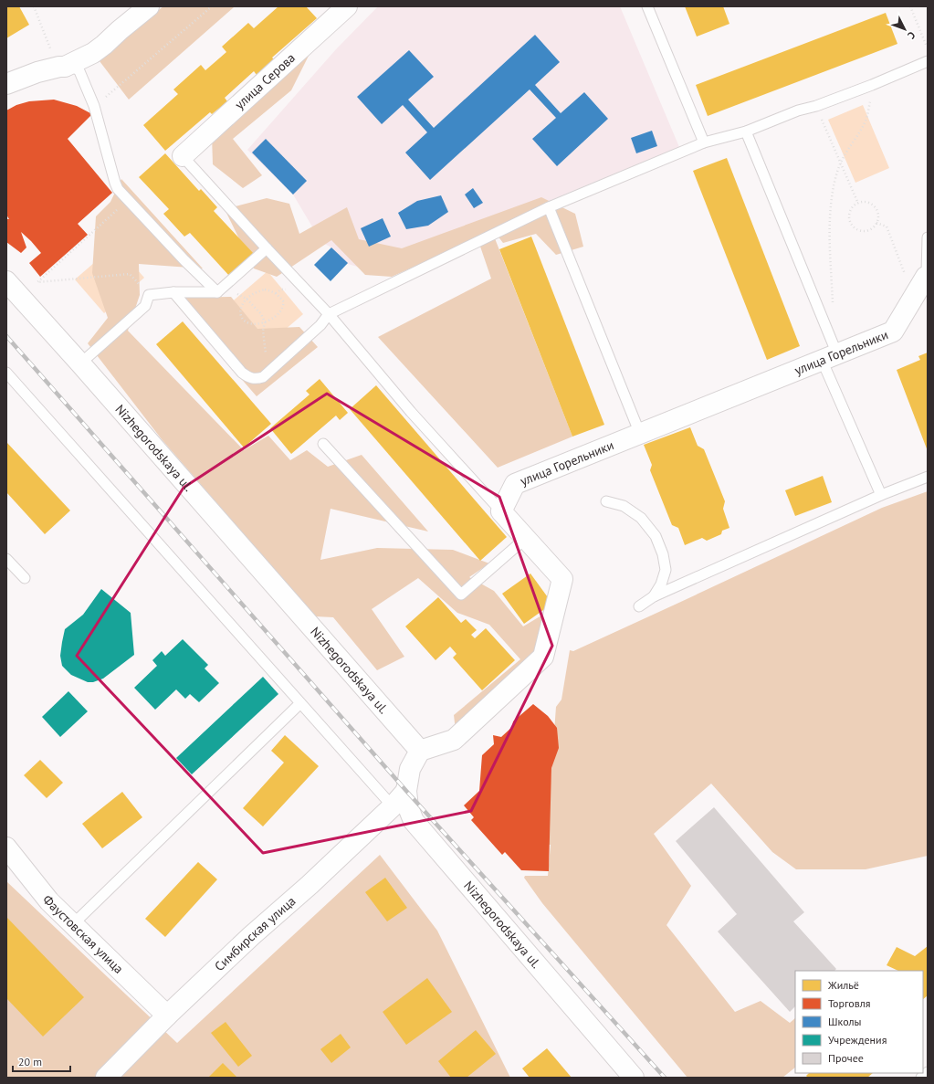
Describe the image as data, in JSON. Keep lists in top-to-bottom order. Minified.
{"streets":{"street":["улица Серова","улица Горельники","Nizhegorodskaya ul.","Фаустовская улица","Симбирская улица"]},"crossings":[["Nizhegorodskaya ul.","Симбирская улица"],["Фаустовская улица","Симбирская улица"]],"legend":["Жильё","Торговля","Школы","Учреждения","Прочее"],"scale_bar":"20 m","north":"bottom right"}
